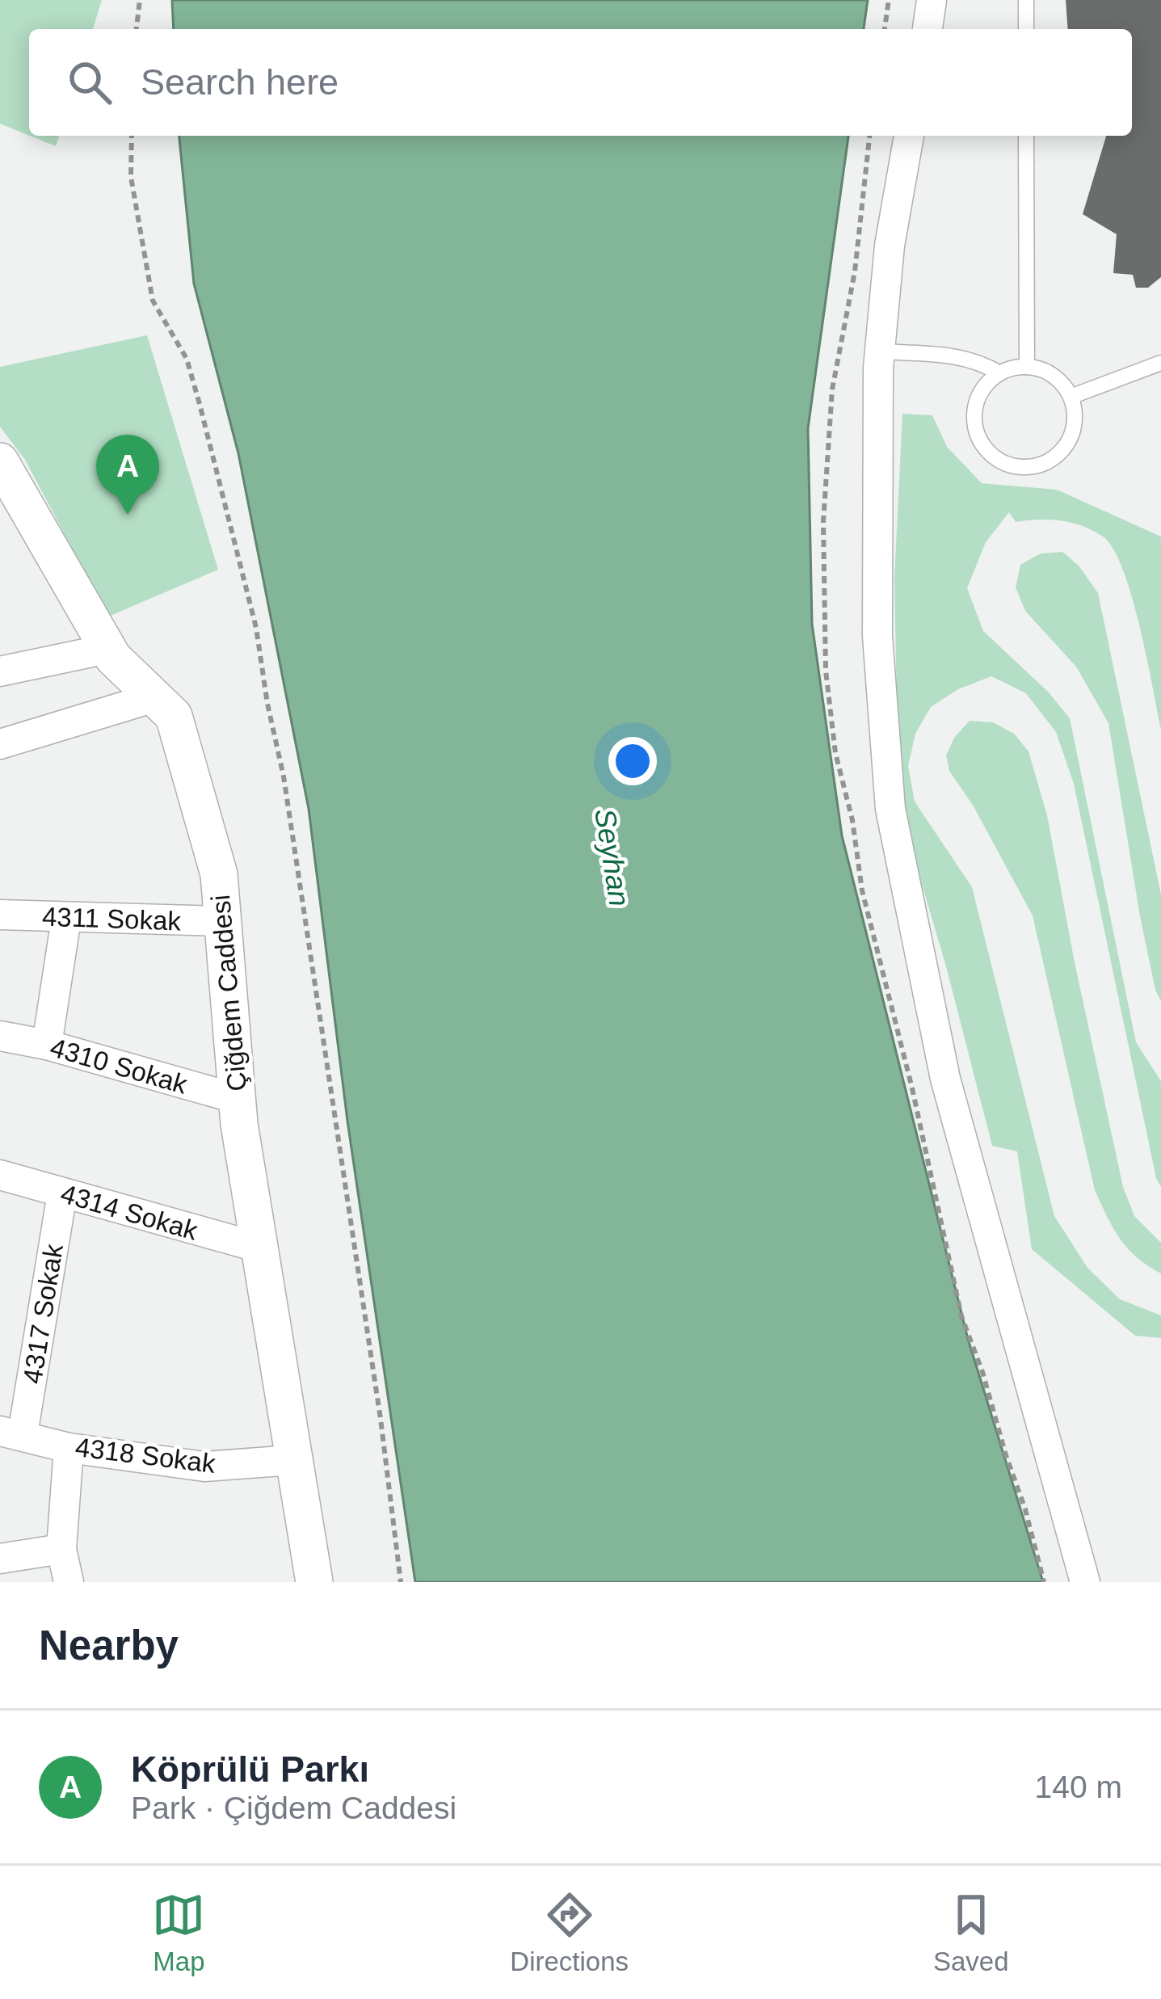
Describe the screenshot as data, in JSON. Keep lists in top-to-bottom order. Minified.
{"streets":{"street":["4311 Sokak","Çiğdem Caddesi","4310 Sokak","4314 Sokak","4317 Sokak","4318 Sokak"]},"crossings":[["4311 Sokak","Çiğdem Caddesi"],["Çiğdem Caddesi","4310 Sokak"],["Çiğdem Caddesi","4314 Sokak"],["Çiğdem Caddesi","4318 Sokak"],["4314 Sokak","4317 Sokak"],["4317 Sokak","4318 Sokak"]],"water":["Seyhan"],"page":{"search":"Search here","pins":"A","heading":"Nearby","list":[{"mark":"A","name":"Köprülü Parkı","note":"Park · Çiğdem Caddesi","value":"140 m"}],"nav":["Map","Directions","Saved"]}}
